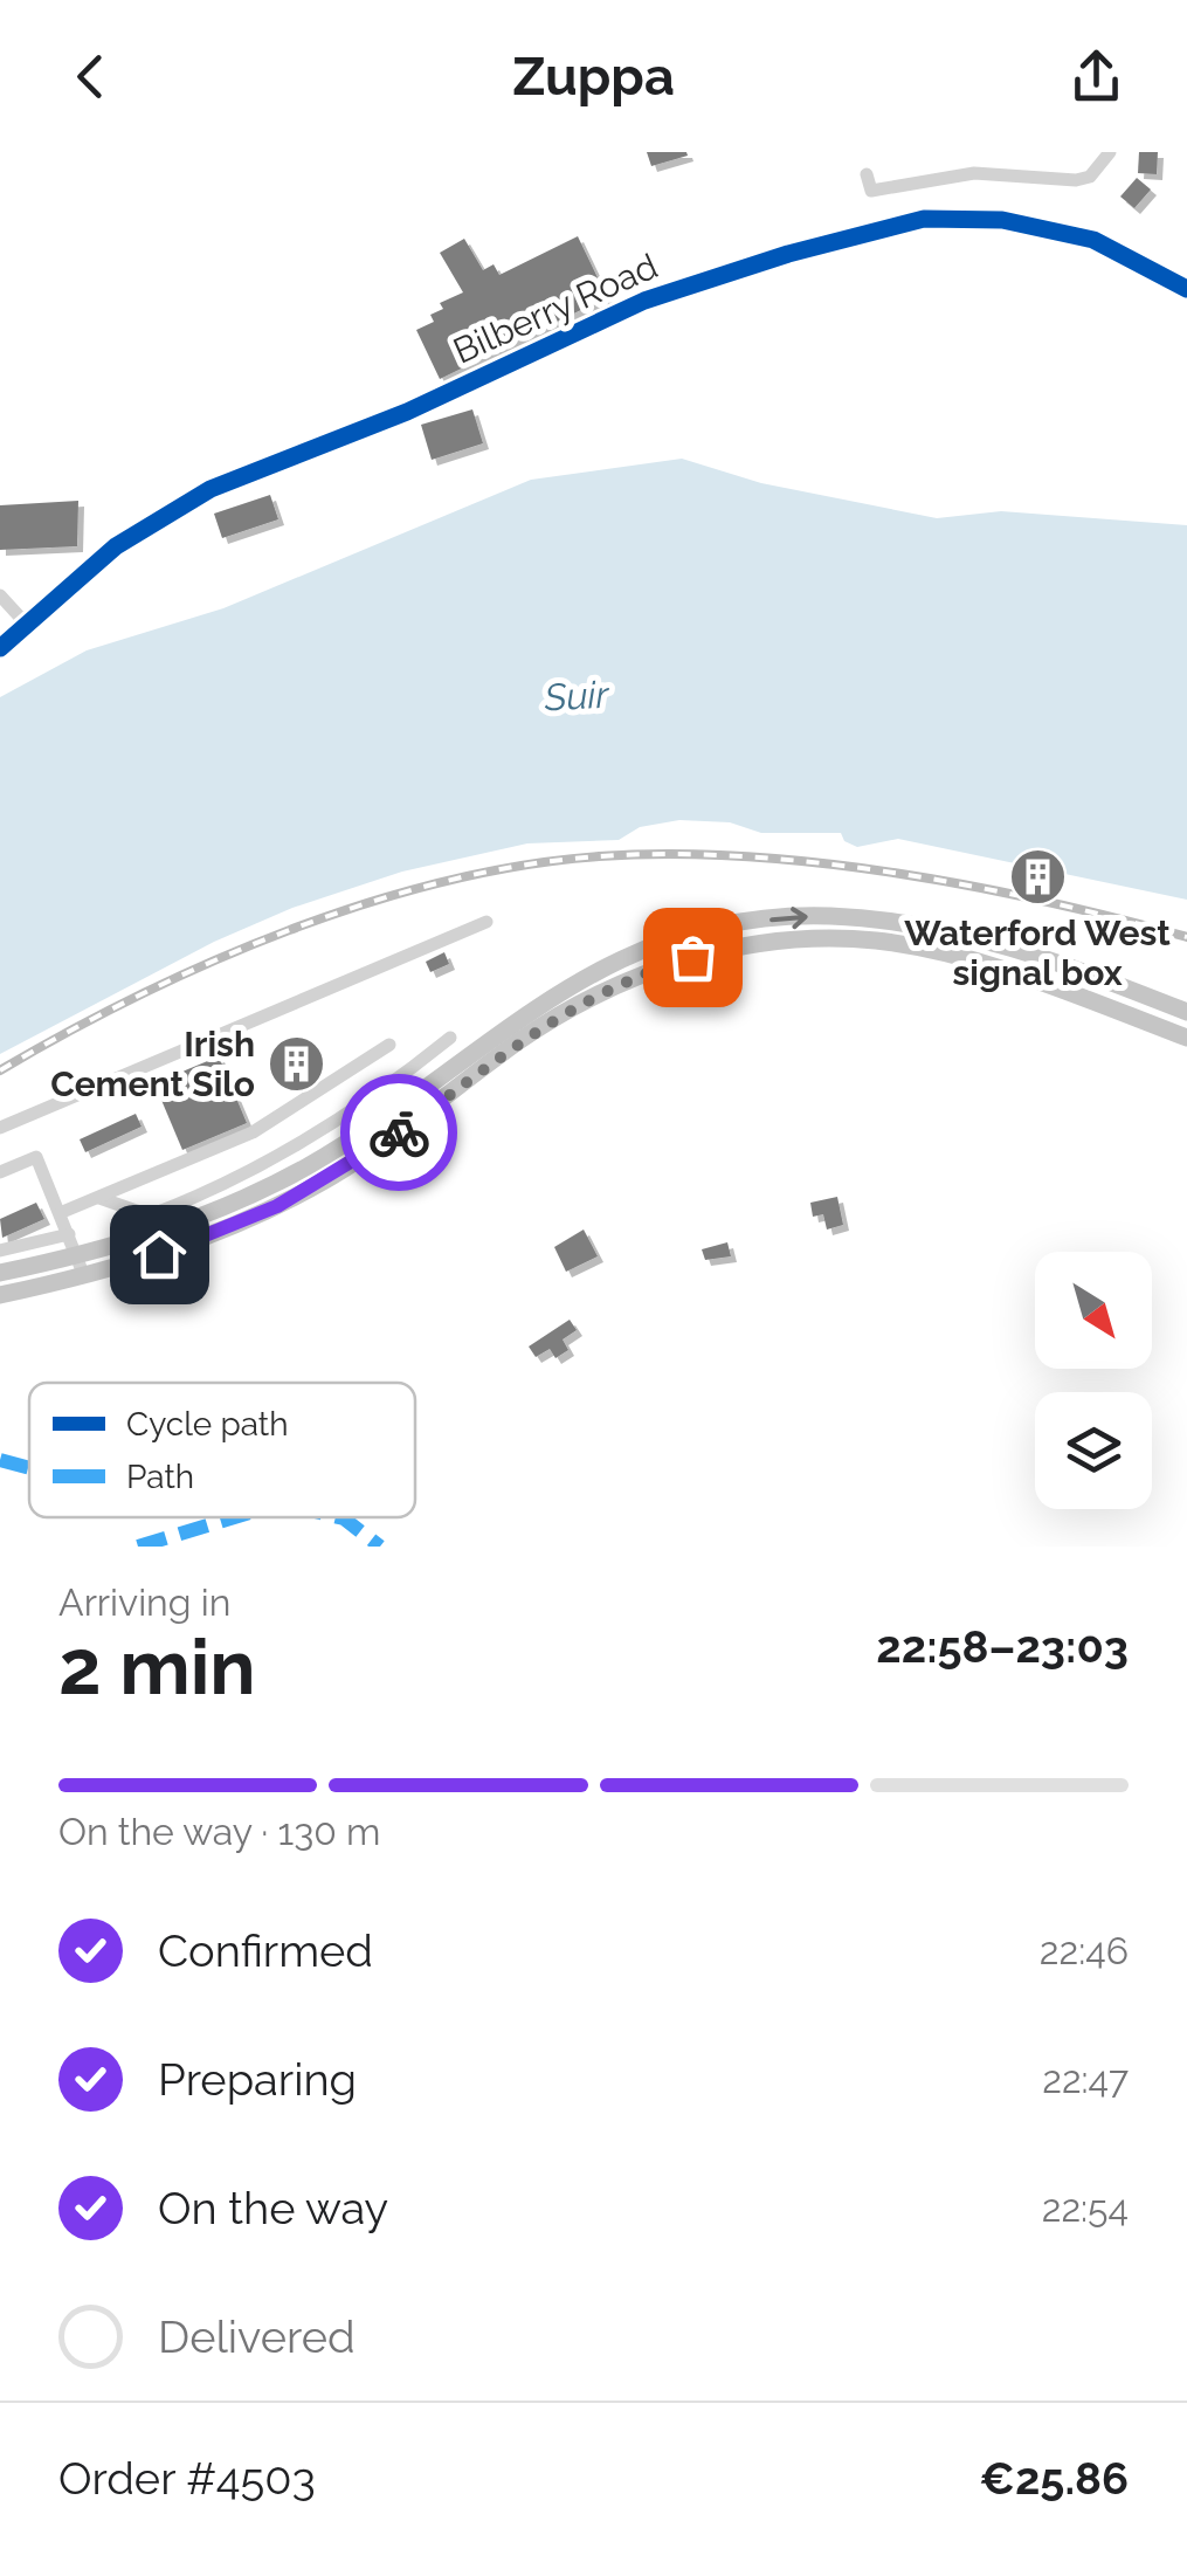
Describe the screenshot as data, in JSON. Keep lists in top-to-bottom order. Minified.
{"streets":{"street":["Bilberry Road"]},"water":["Suir"],"places":{"building":["Waterford West signal box","Irish Cement Silo"]},"legend":["Cycle path","Path"],"north":"bottom right","page":{"header":"Zuppa","heading":["2 min","Arriving in","22:58–23:03"],"panel":["Order #4503","€25.86"],"bar":"On the way · 130 m","list":[["Confirmed","22:46"],["Preparing","22:47"],["On the way","22:54"],"Delivered"]}}
